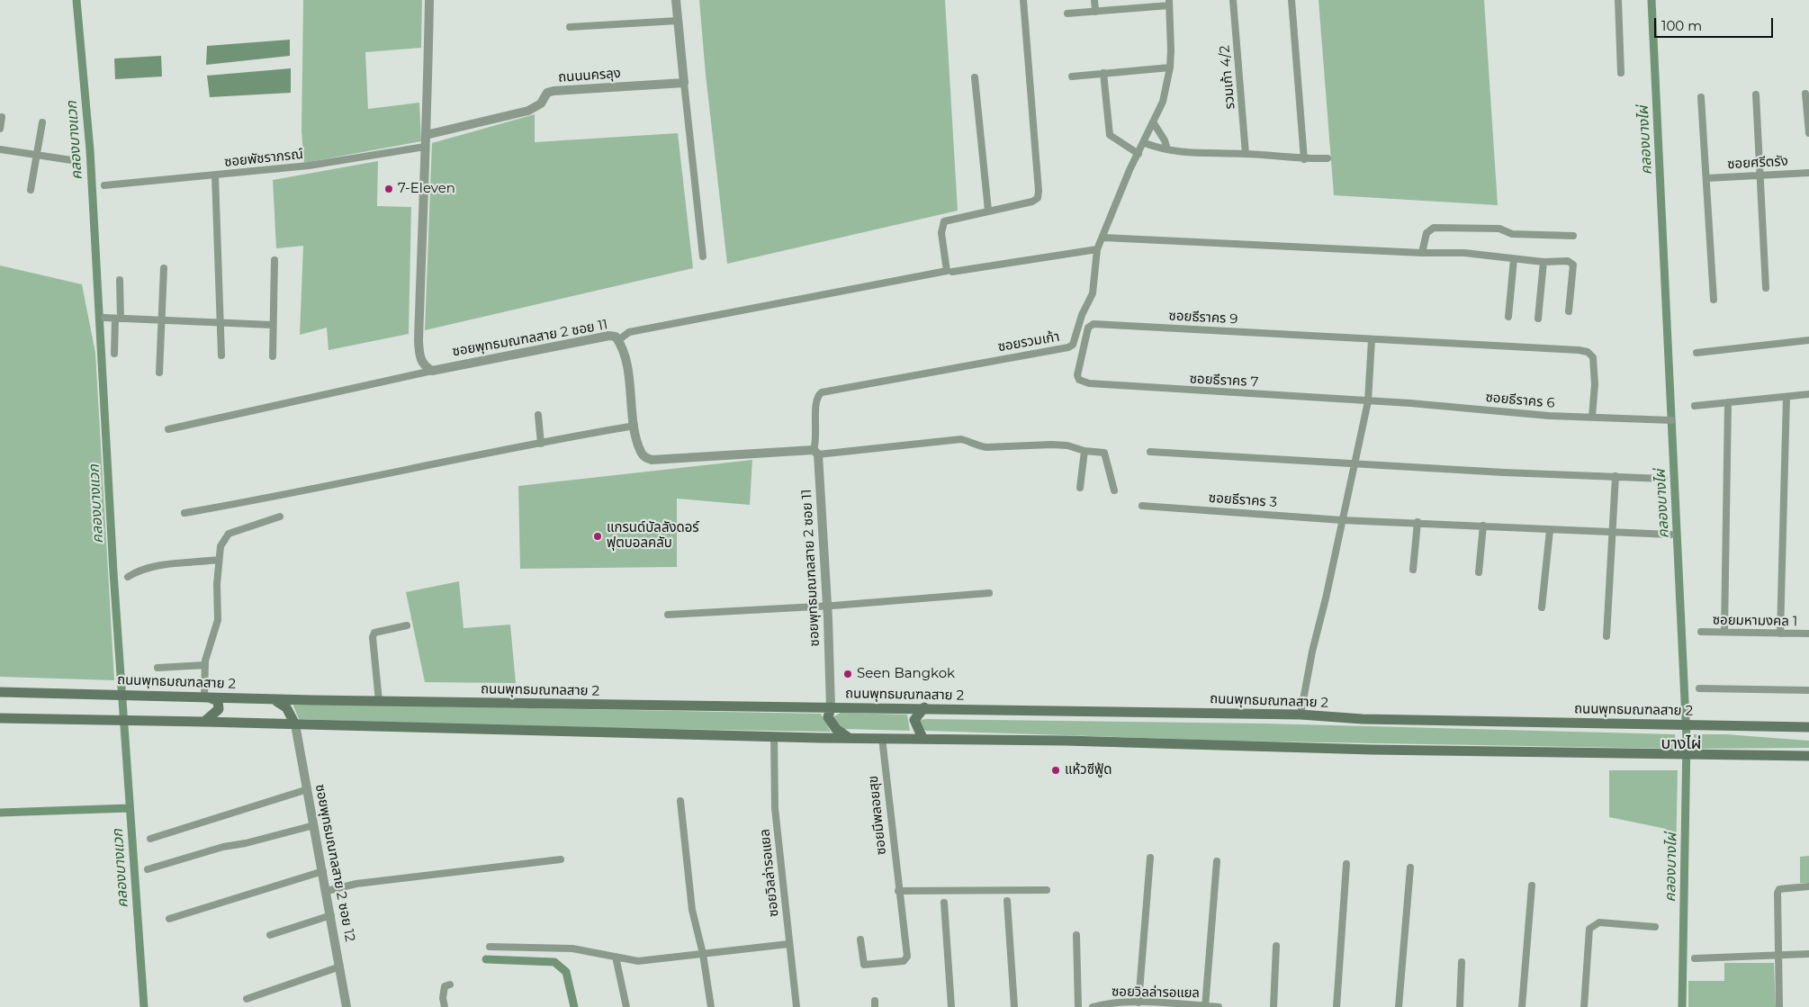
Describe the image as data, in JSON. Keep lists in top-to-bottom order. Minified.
{"streets":{"main road":["ถนนพุทธมณฑลสาย 2"],"street":["ถนนนครลุง","รวมเก้า 4/2","ซอยพัชราภรณ์","ซอยศรีตรัง","ซอยธีราคร 9","ซอยพุทธมณฑลสาย 2 ซอย 11","ซอยรวมเก้า","ซอยธีราคร 7","ซอยธีราคร 6","ซอยธีราคร 3","ซอยมหามงคล 1","ซอยมีพลอยสุข","ซอยพุทธมณฑลสาย 2 ซอย 12","ซอยวิลล่ารอแยล"]},"crossings":[["ซอยธีราคร 9","ซอยธีราคร 7"],["ซอยธีราคร 9","ซอยธีราคร 6"],["ซอยพุทธมณฑลสาย 2 ซอย 11","ซอยรวมเก้า"],["ซอยพุทธมณฑลสาย 2 ซอย 11","ถนนพุทธมณฑลสาย 2"],["ซอยธีราคร 7","ซอยธีราคร 6"]],"districts":["บางไผ่"],"water":["คลองบางแวก","คลองบางไผ่"],"places":["7-Eleven","แกรนด์บัลลังดอร์ ฟุตบอลคลับ","Seen Bangkok","แห้วซีฟู้ด"],"scale_bar":"100 m"}
